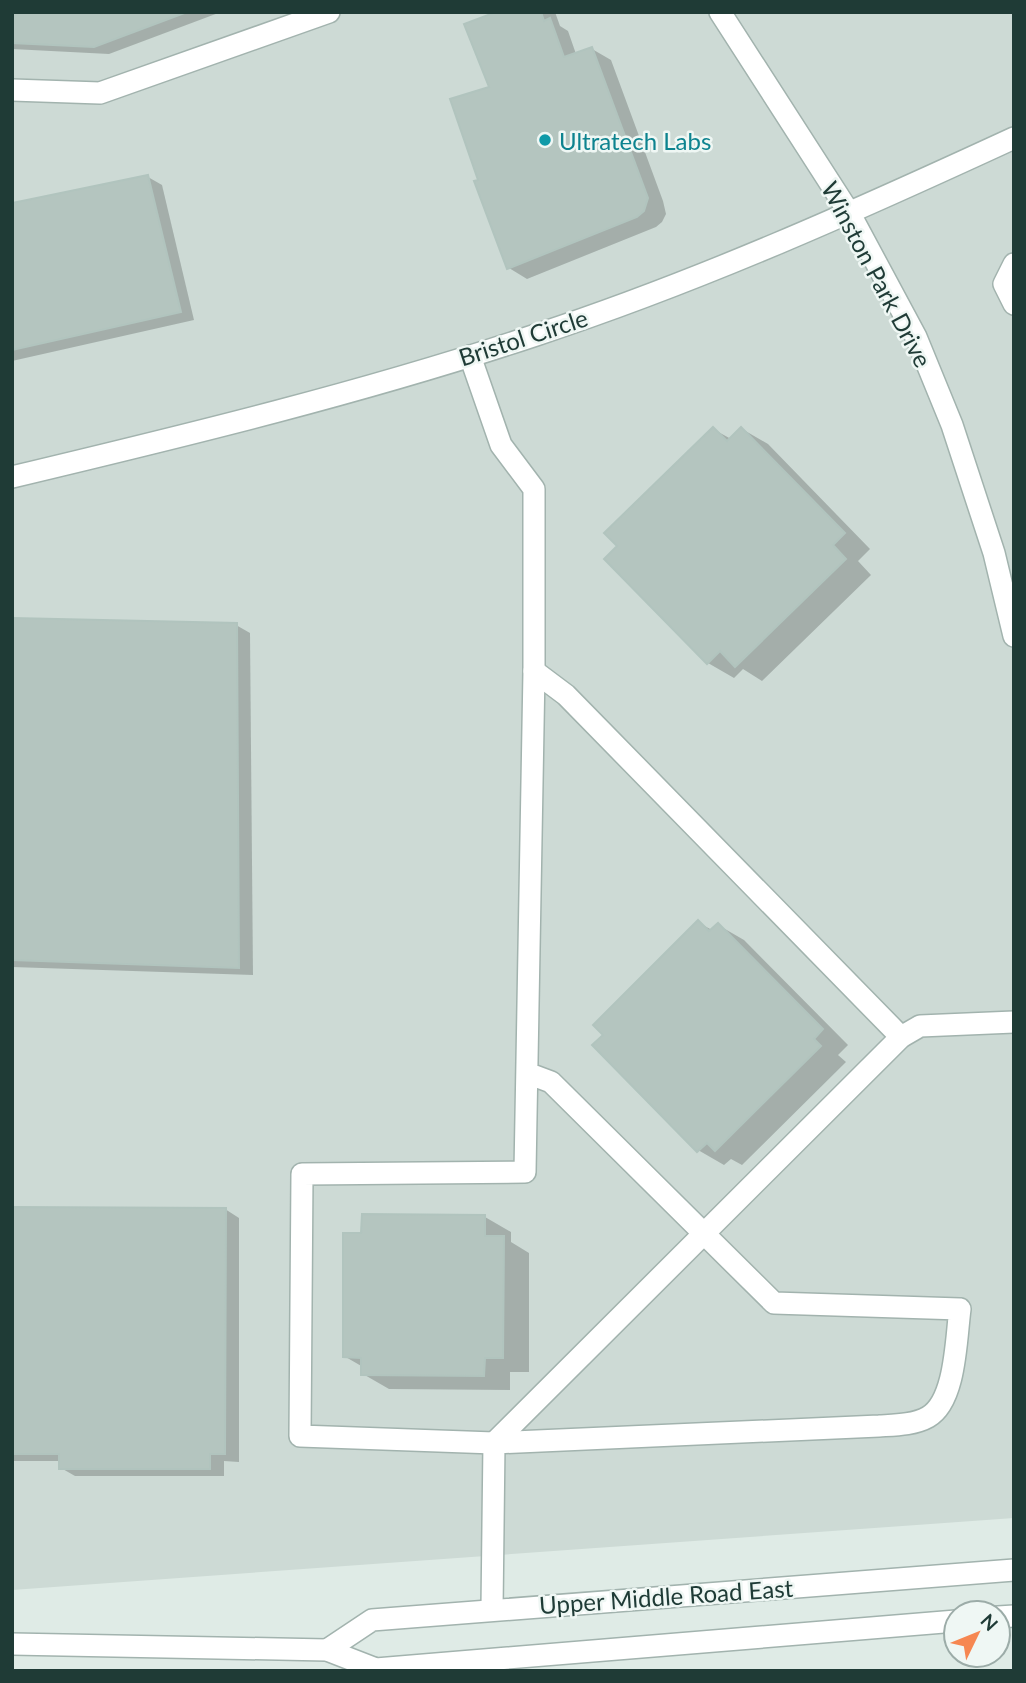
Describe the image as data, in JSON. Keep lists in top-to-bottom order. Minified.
{"streets":{"street":["Winston Park Drive","Bristol Circle","Upper Middle Road East"]},"crossings":[["Winston Park Drive","Bristol Circle"]],"places":["Ultratech Labs"],"north":"top right"}
